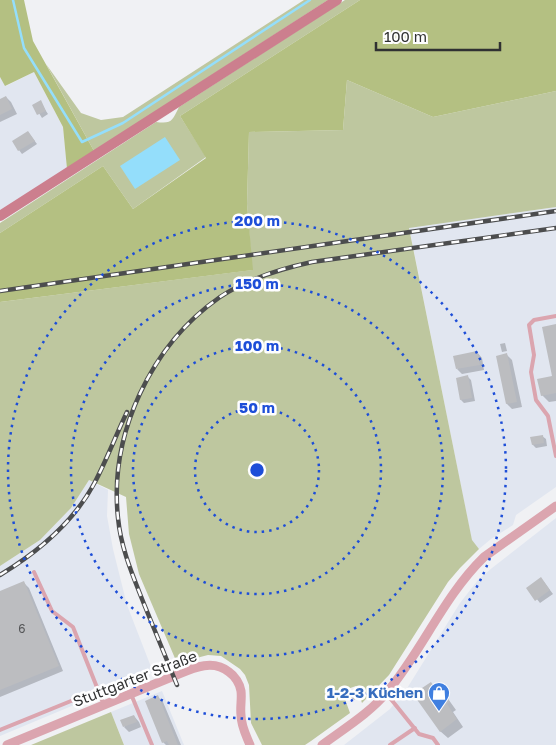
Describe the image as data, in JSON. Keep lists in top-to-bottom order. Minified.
{"streets":{"street":["Stuttgarter Straße"]},"places":{"shop":["1-2-3 Küchen"]},"house_numbers":["6"],"scale_bar":"100 m","rings":["200 m","150 m","100 m","50 m"]}
